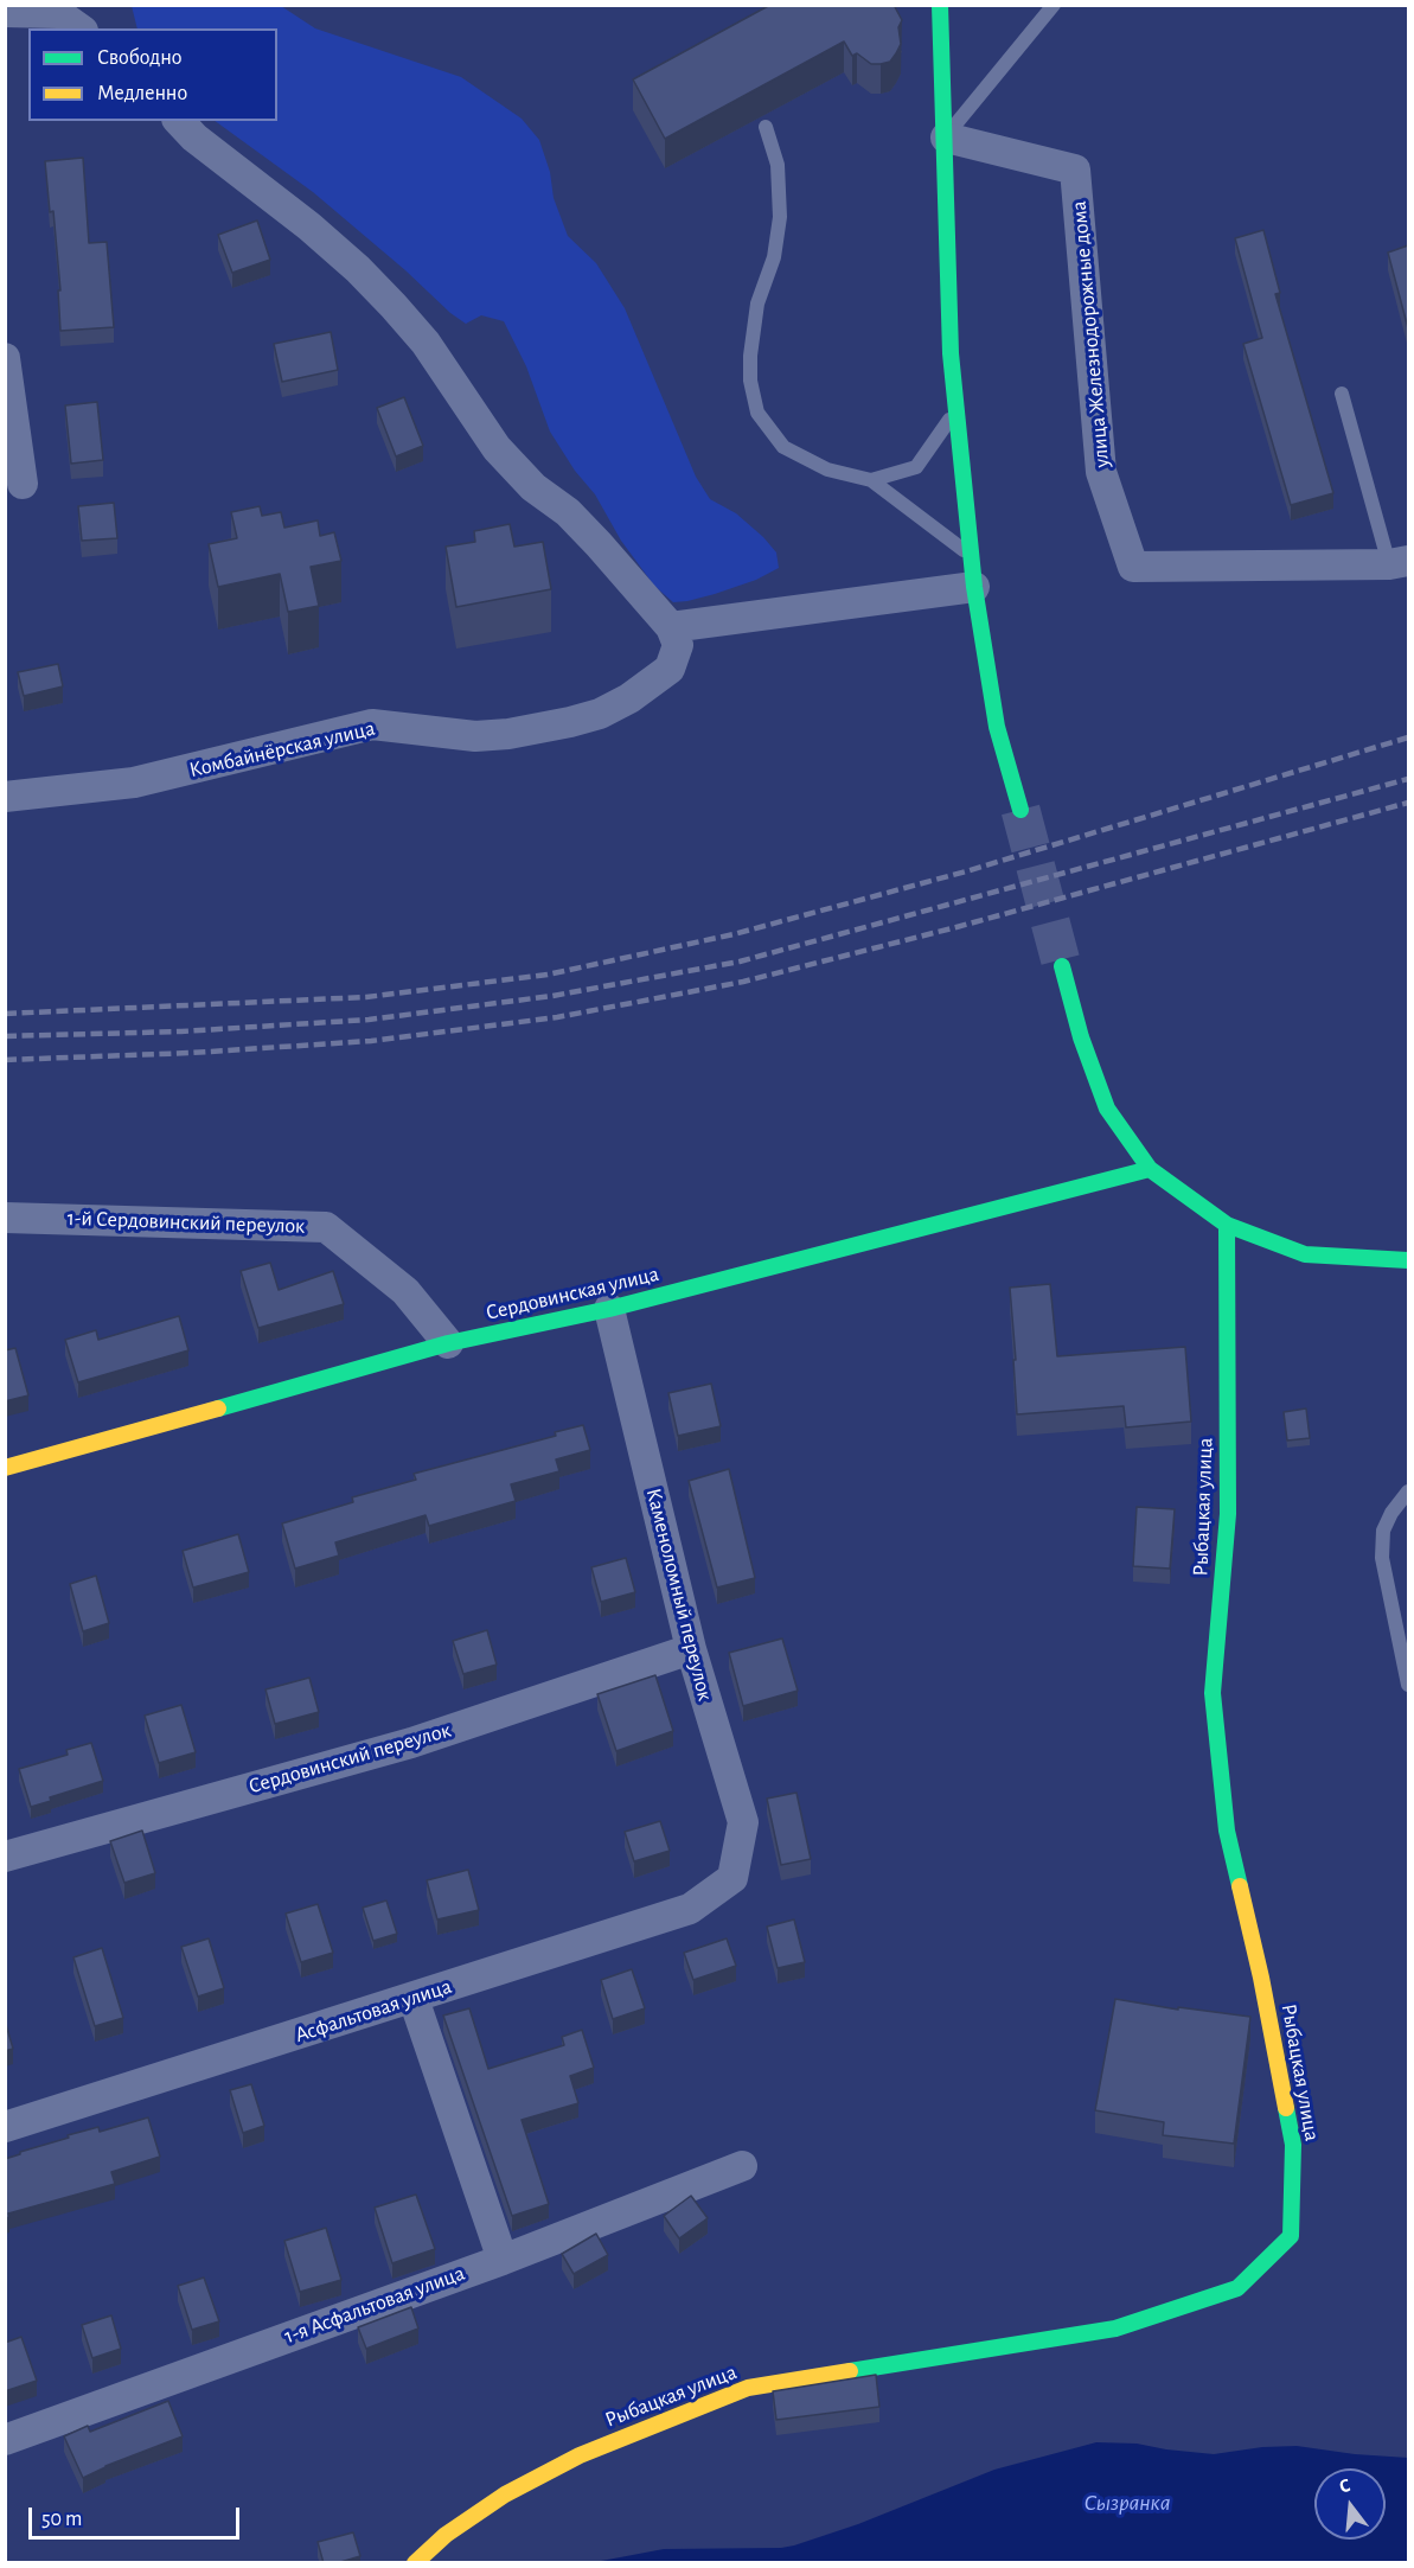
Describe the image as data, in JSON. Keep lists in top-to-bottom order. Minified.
{"streets":{"street":["улица Железнодорожные дома","Комбайнёрская улица","1-й Сердовинский переулок","Сердовинская улица","Рыбацкая улица","Каменоломный переулок","Сердовинский переулок","Асфальтовая улица","1-я Асфальтовая улица"]},"crossings":[["1-й Сердовинский переулок","Сердовинская улица"],["Сердовинская улица","Каменоломный переулок"],["Каменоломный переулок","Сердовинский переулок"],["Каменоломный переулок","Асфальтовая улица"]],"water":["Сызранка"],"legend":["Свободно","Медленно"],"scale_bar":"50 m","north":"top"}
